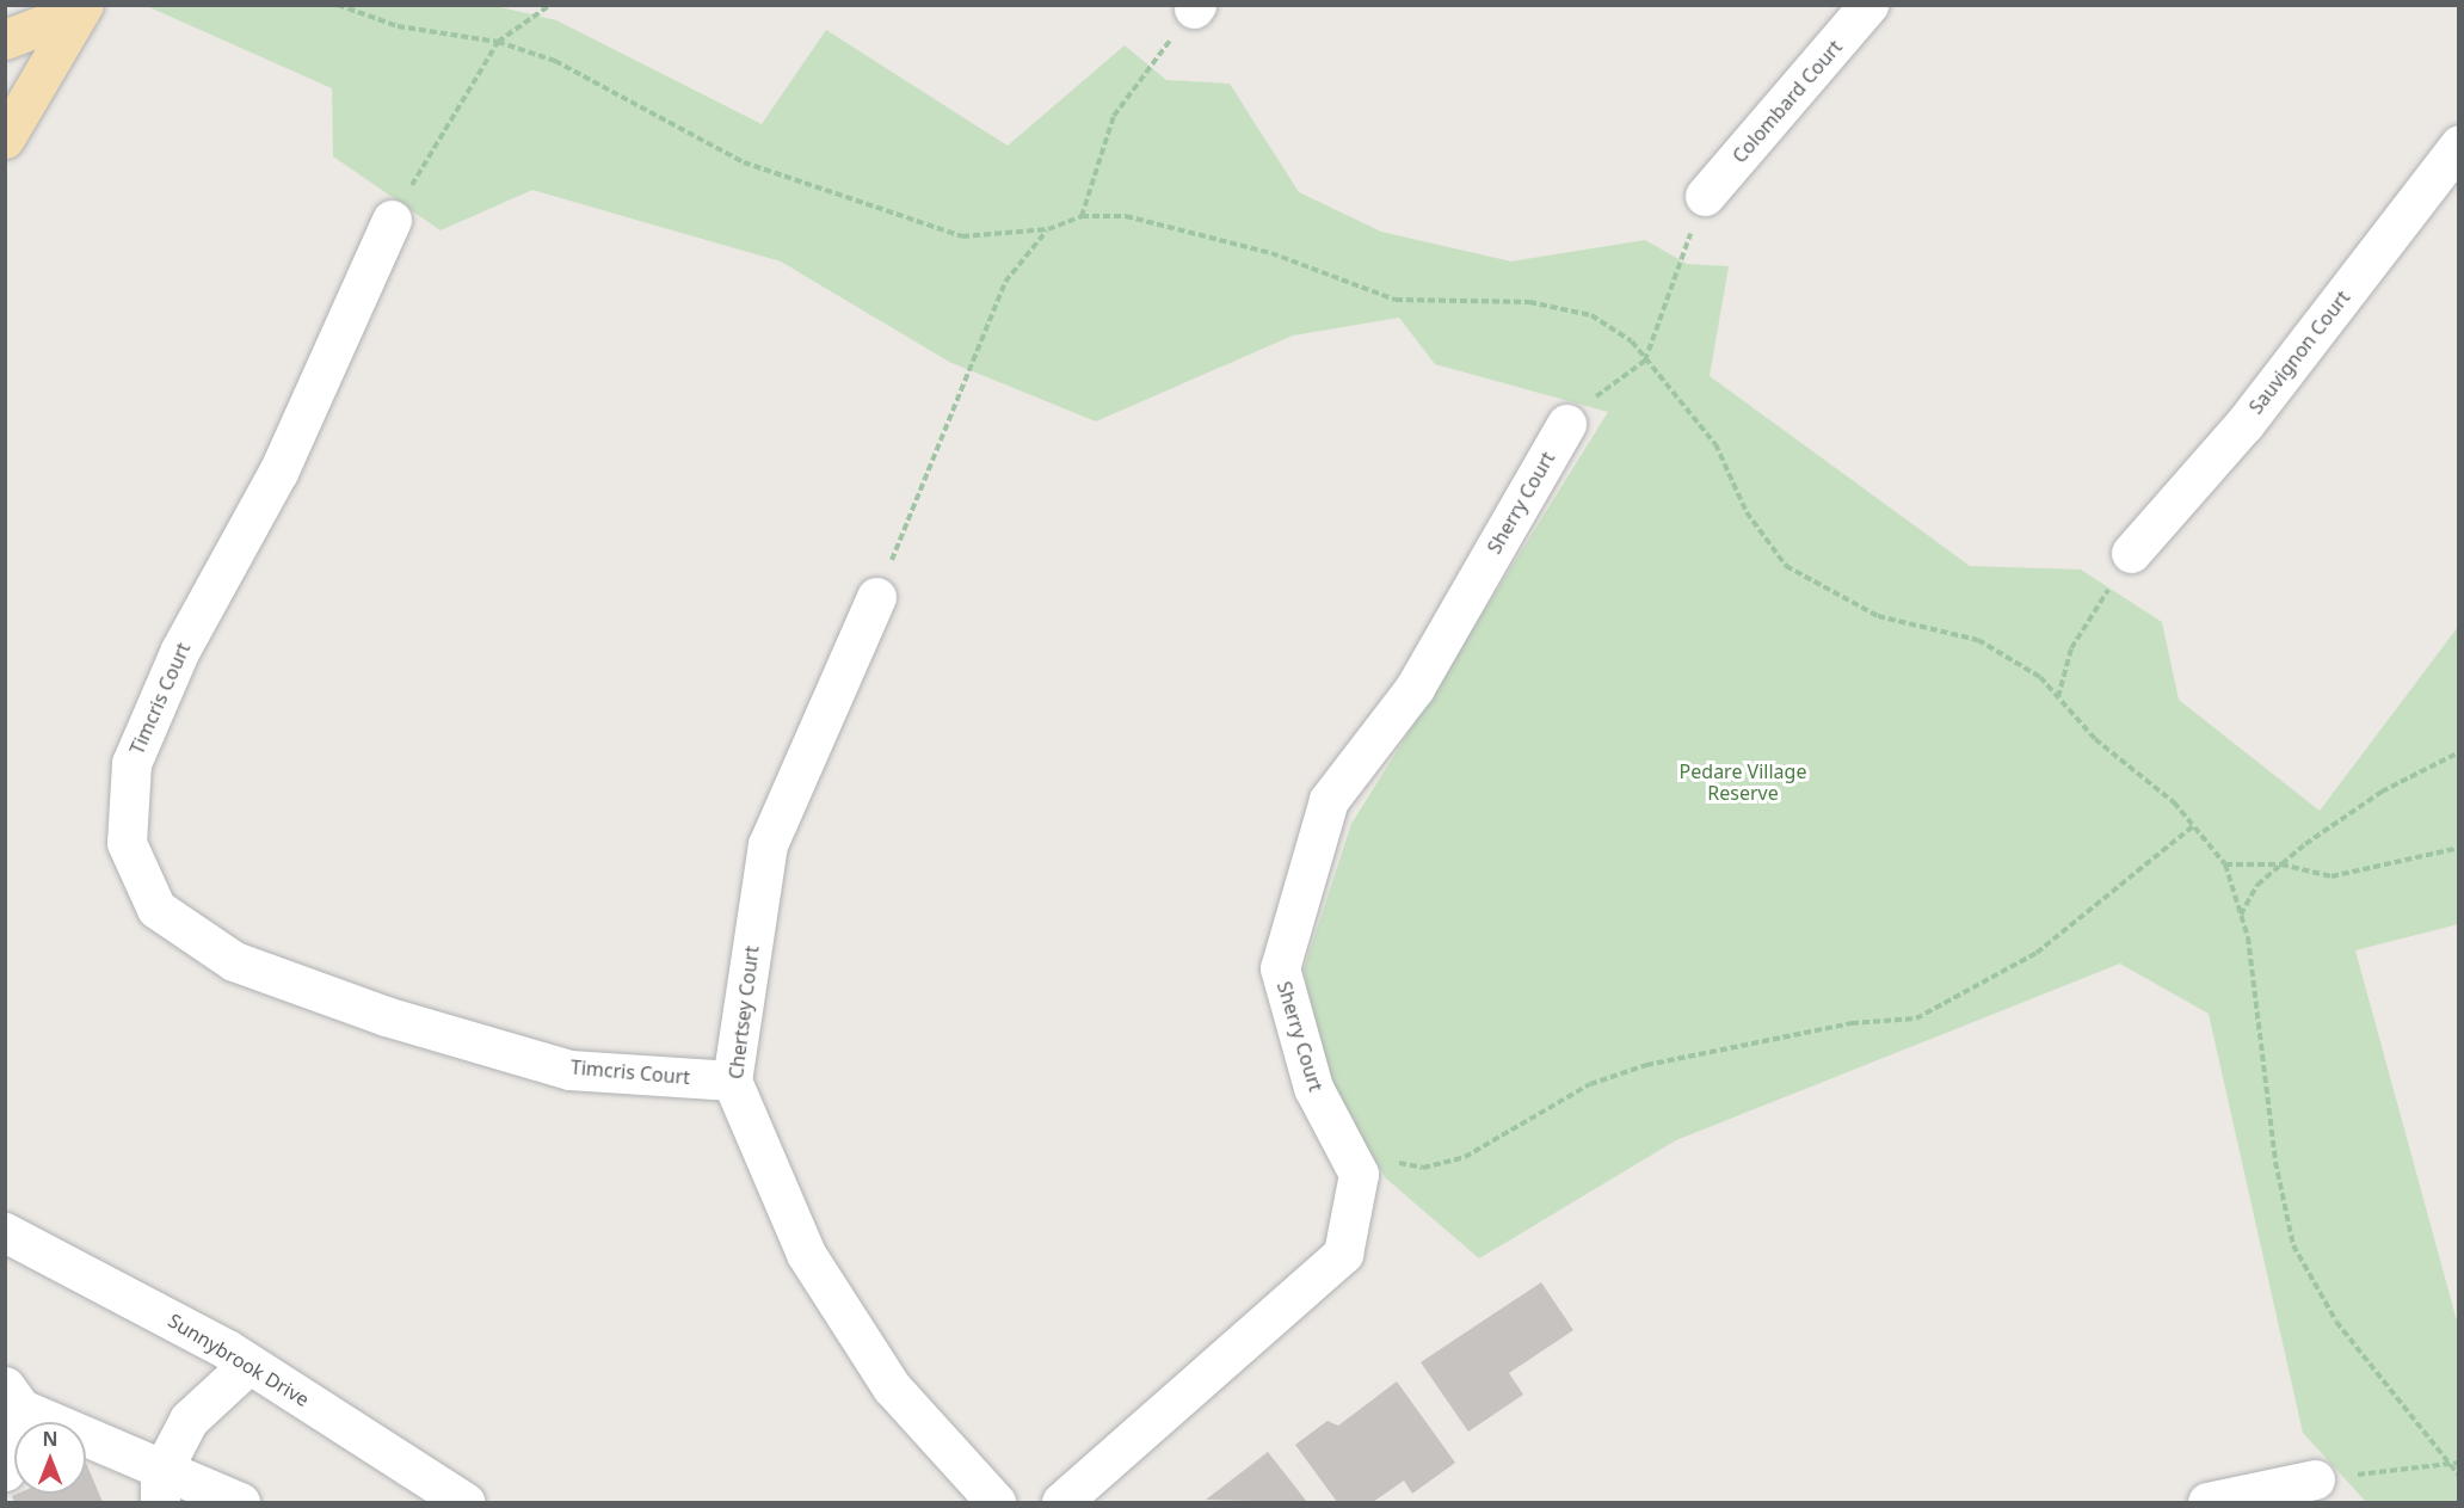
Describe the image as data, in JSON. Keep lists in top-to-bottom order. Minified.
{"streets":{"street":["Colombard Court","Sauvignon Court","Sherry Court","Timcris Court","Chertsey Court","Sunnybrook Drive"]},"crossings":[["Timcris Court","Chertsey Court"]],"parks":["Pedare Village Reserve"],"north":"top"}
